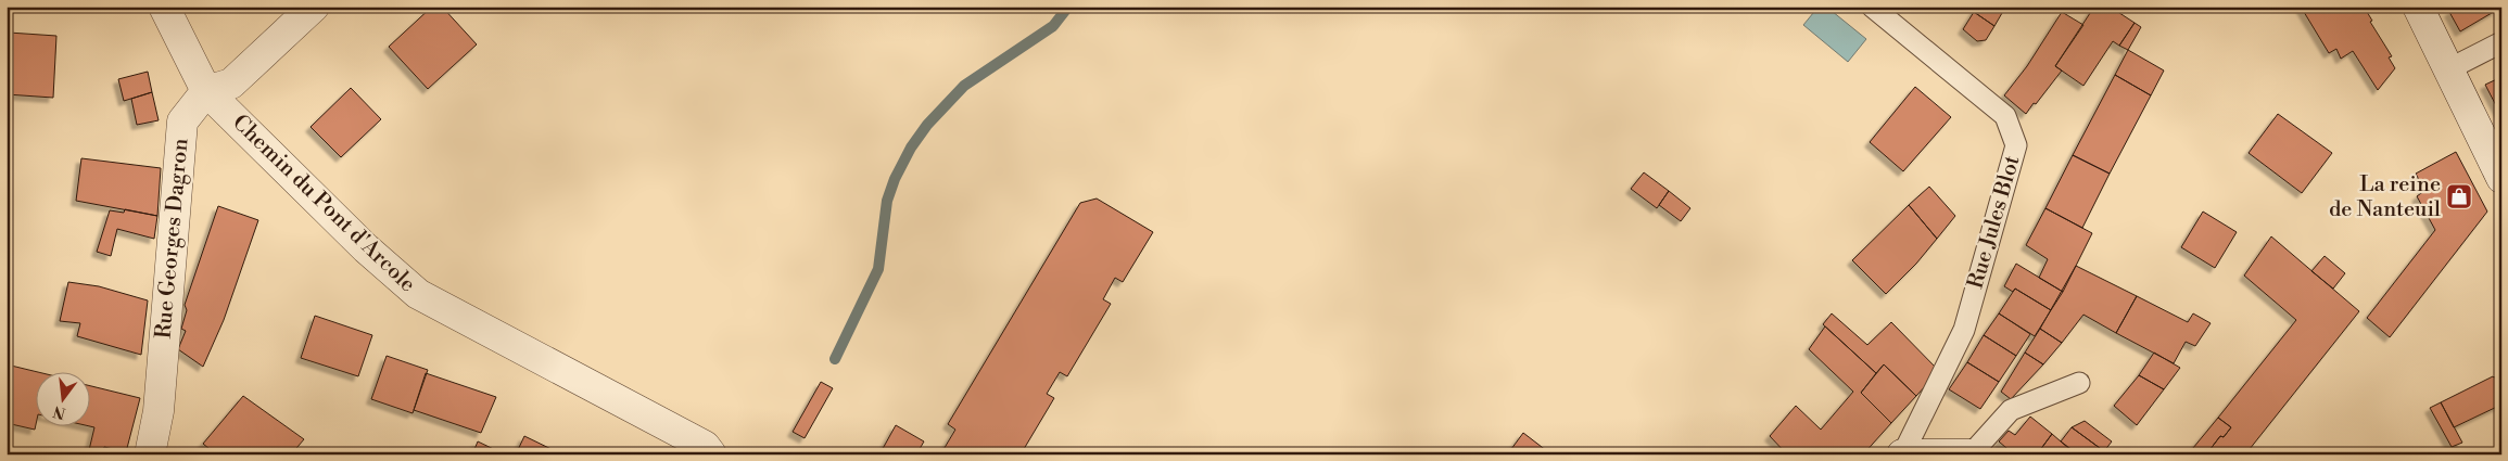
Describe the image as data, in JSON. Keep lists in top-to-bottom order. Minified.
{"streets":{"street":["Chemin du Pont d'Arcole","Rue Jules Blot","Rue Georges Dagron"]},"crossings":[["Chemin du Pont d'Arcole","Rue Georges Dagron"]],"places":{"shop":["La reine de Nanteuil"]},"north":"bottom"}
